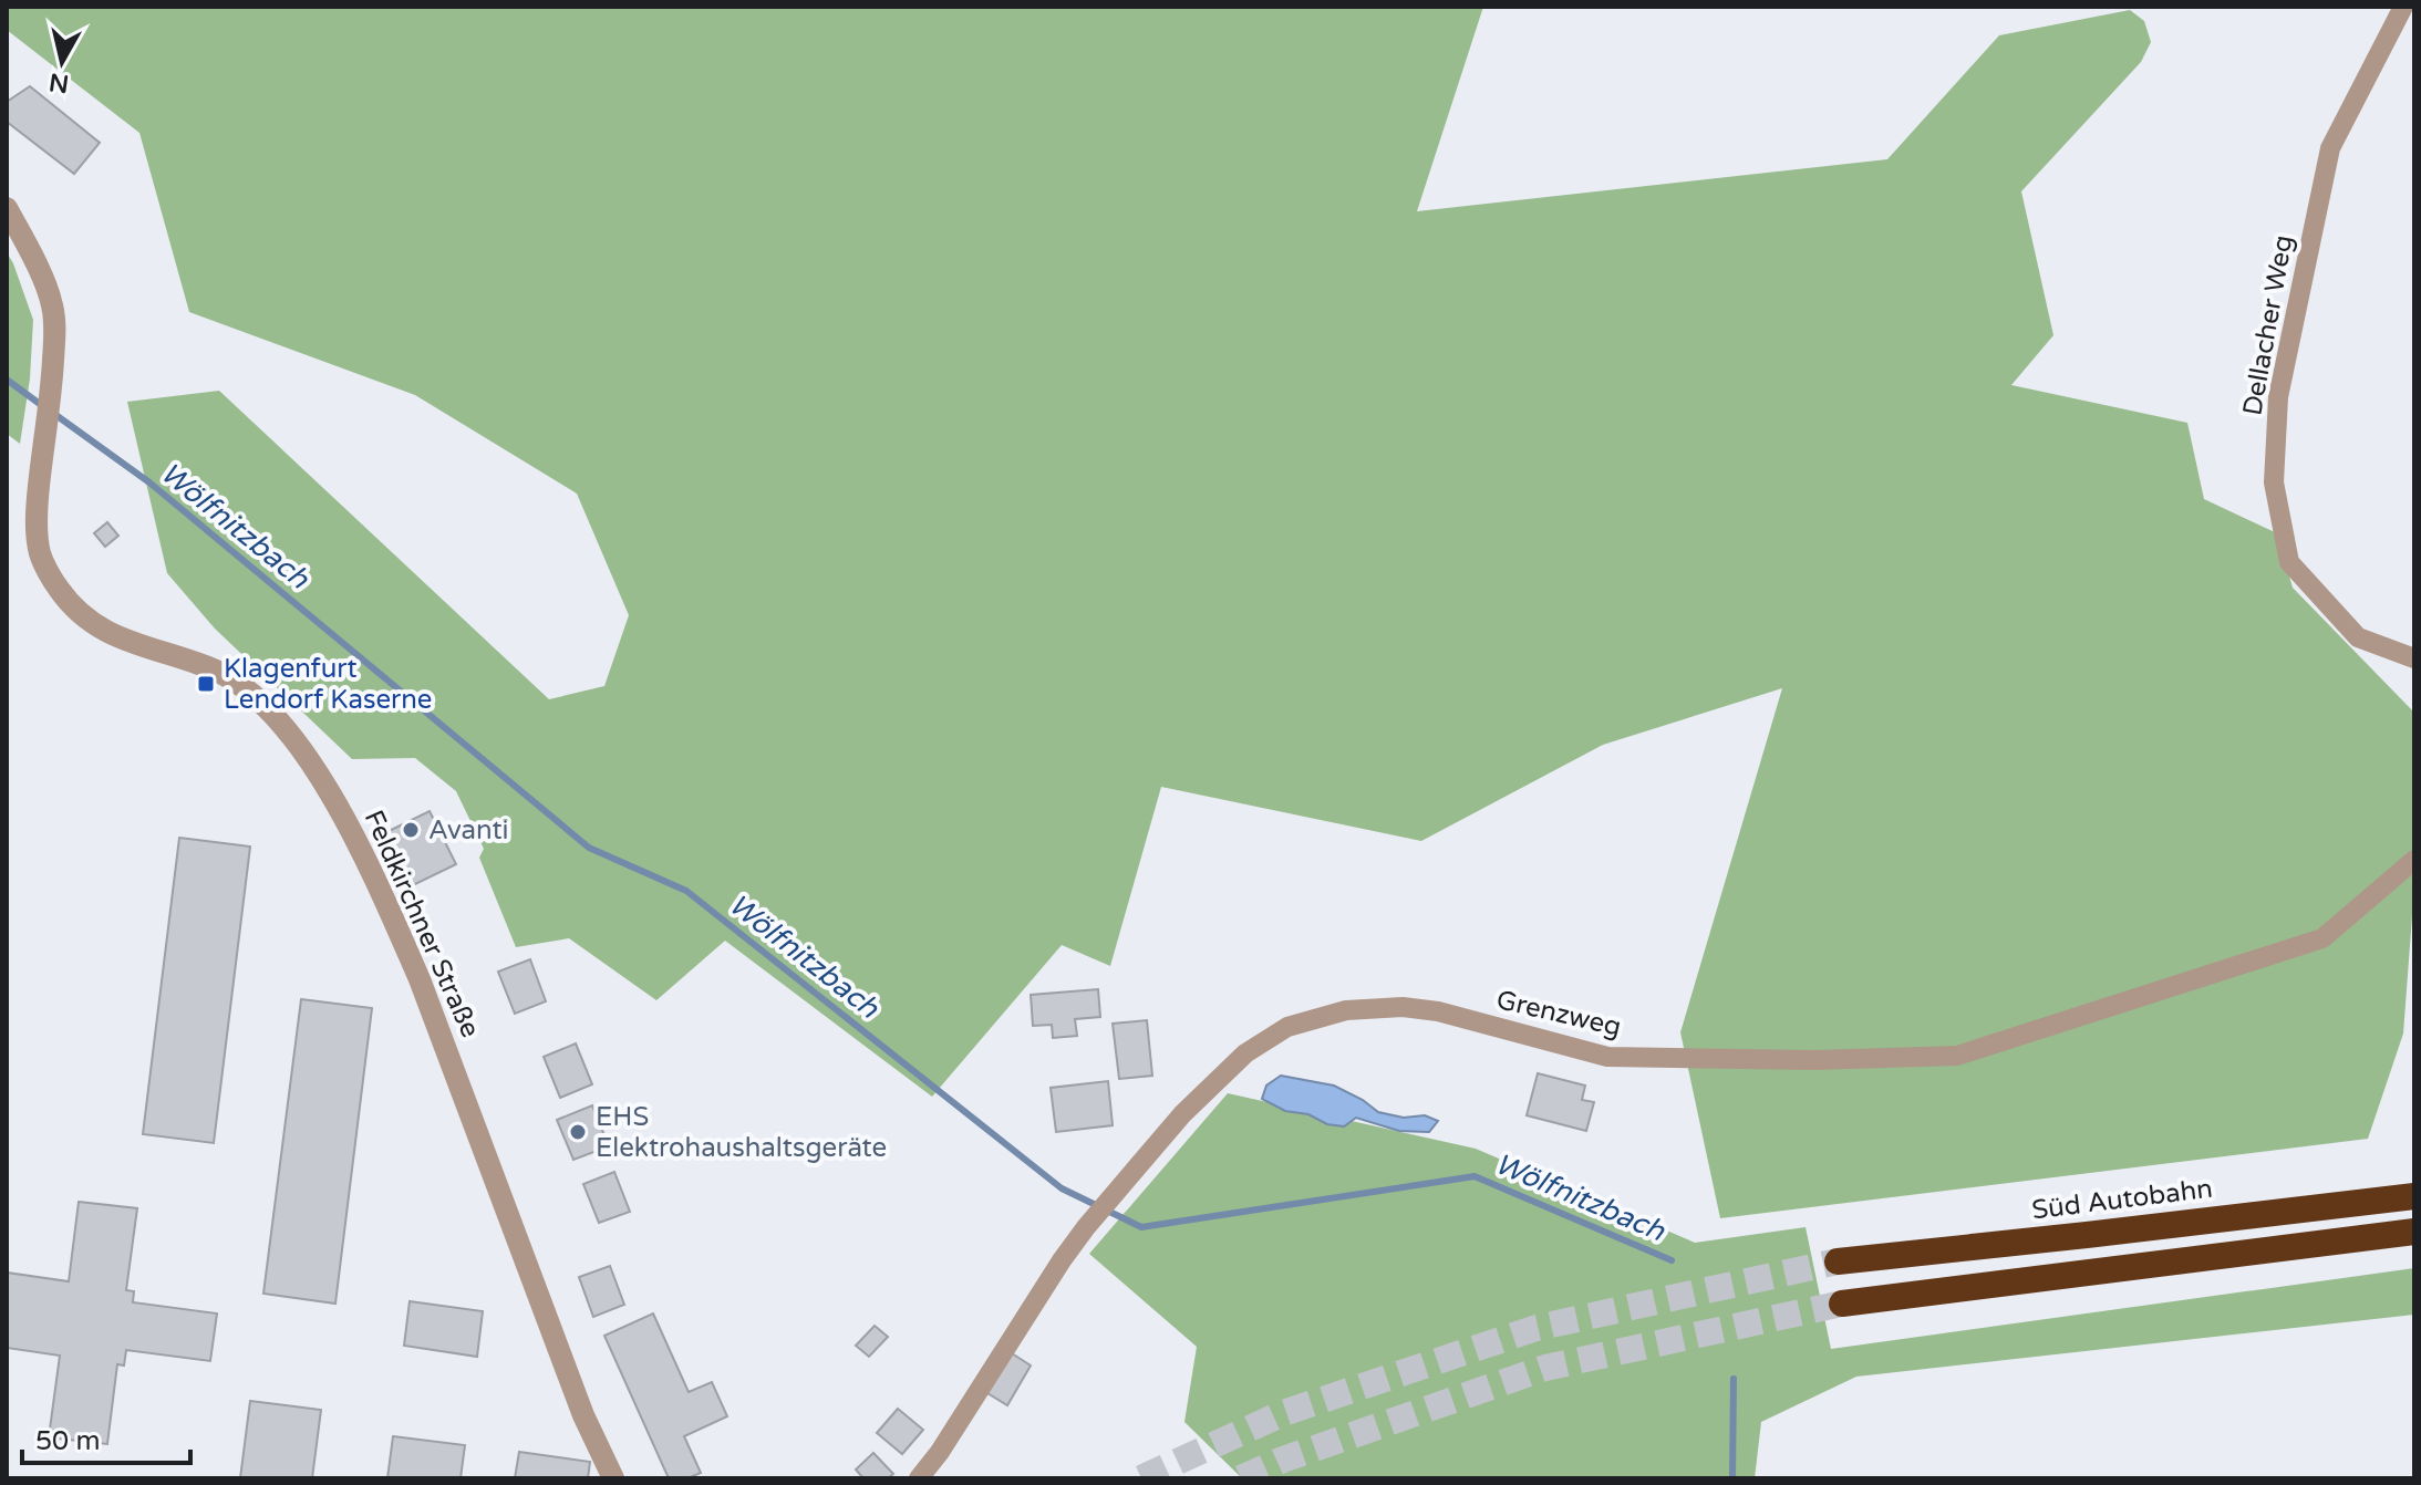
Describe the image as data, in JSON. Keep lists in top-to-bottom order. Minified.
{"streets":{"highway":["Süd Autobahn"],"street":["Dellacher Weg","Feldkirchner Straße","Grenzweg"]},"water":["Wölfnitzbach"],"places":{"transit":["Klagenfurt Lendorf Kaserne"],"other":["Avanti","EHS Elektrohaushaltsgeräte"]},"scale_bar":"50 m","north":"bottom"}
